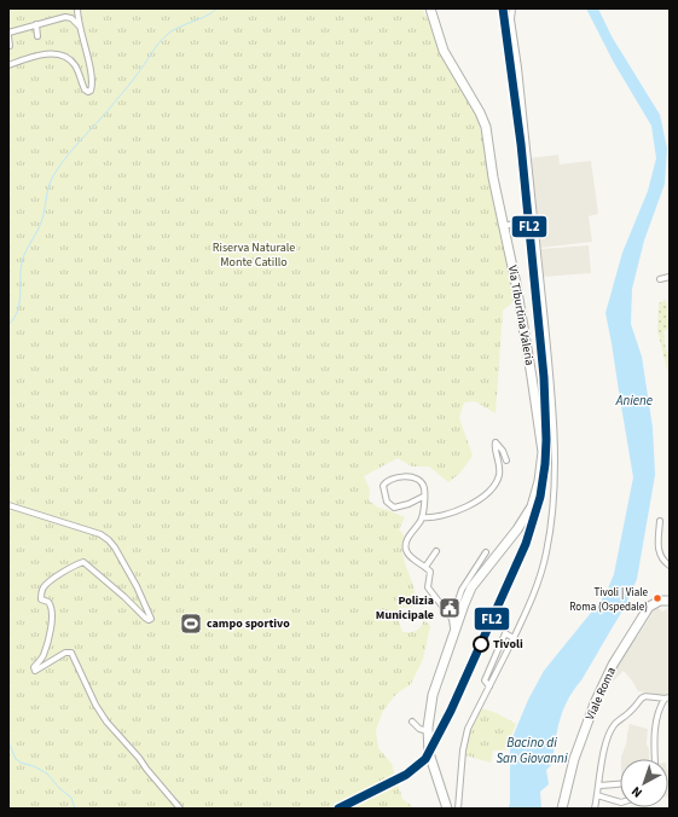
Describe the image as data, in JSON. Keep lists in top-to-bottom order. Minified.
{"streets":{"main road":["Via Tiburtina Valeria","Viale Roma"]},"water":["Aniene","Bacino di San Giovanni"],"parks":["Riserva Naturale Monte Catillo"],"places":{"other":["Tivoli | Viale Roma (Ospedale)","Tivoli"],"public building":["Polizia Municipale"],"sports":["campo sportivo"]},"lines":["transit line FL2"],"north":"bottom left"}
